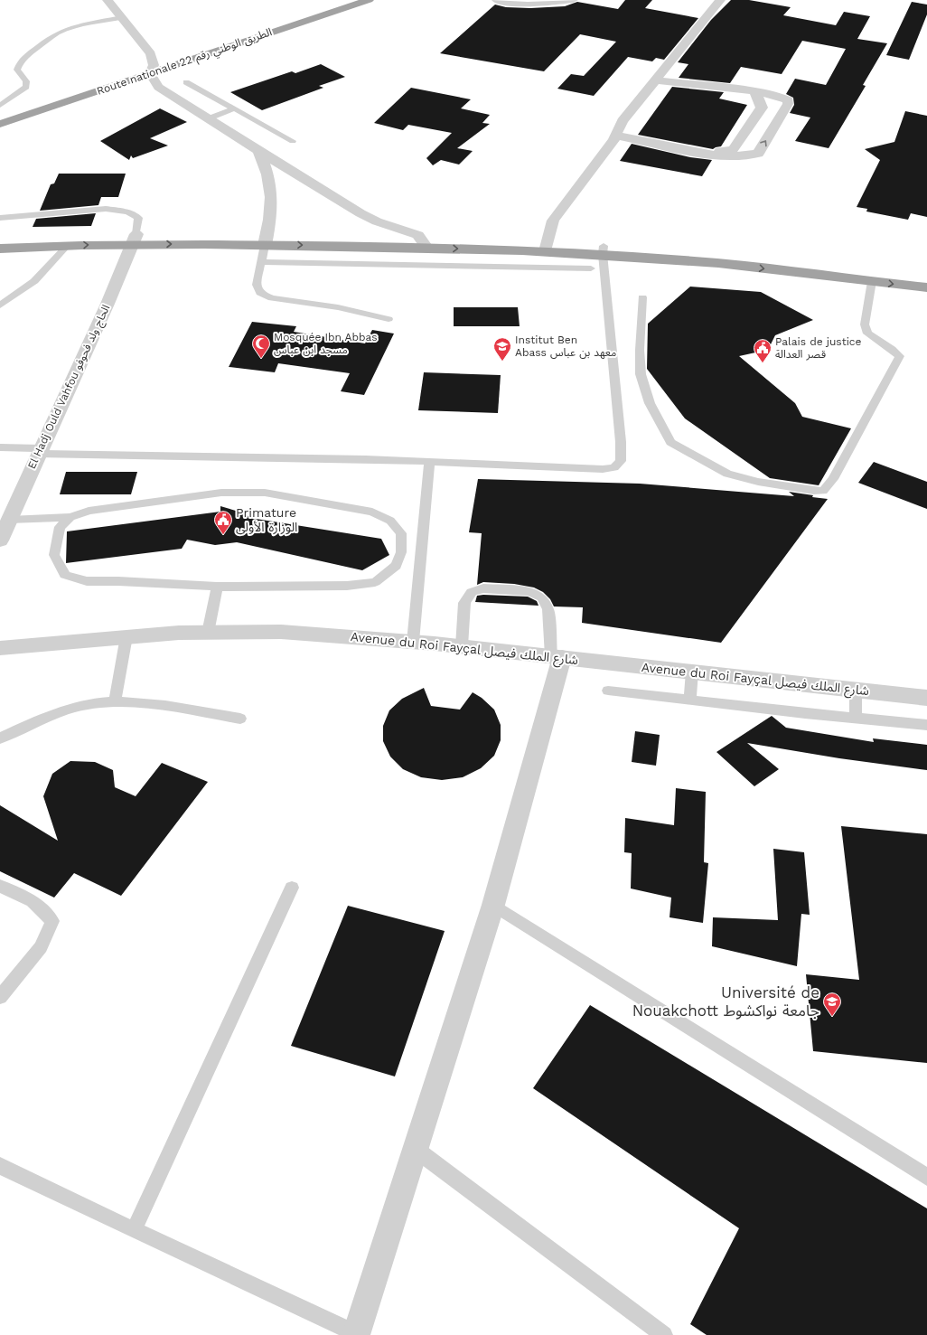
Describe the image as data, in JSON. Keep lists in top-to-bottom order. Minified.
{"streets":{"highway":["Route nationale 22 الطريق الوطني رقم"],"street":["El Hadj Ould Vahfou الحاج ولد فحوفو","Avenue du Roi Fayçal شارع الملك فيصل"]},"places":{"mosque":["Mosquée Ibn Abbas مسجد ابن عباس"],"school or university":["Institut Ben Abass معهد بن عباس","Université de Nouakchott جامعة نواكشوط"],"public building":["Palais de justice قصر العدالة","Primature الوزارة الأولى"]}}
